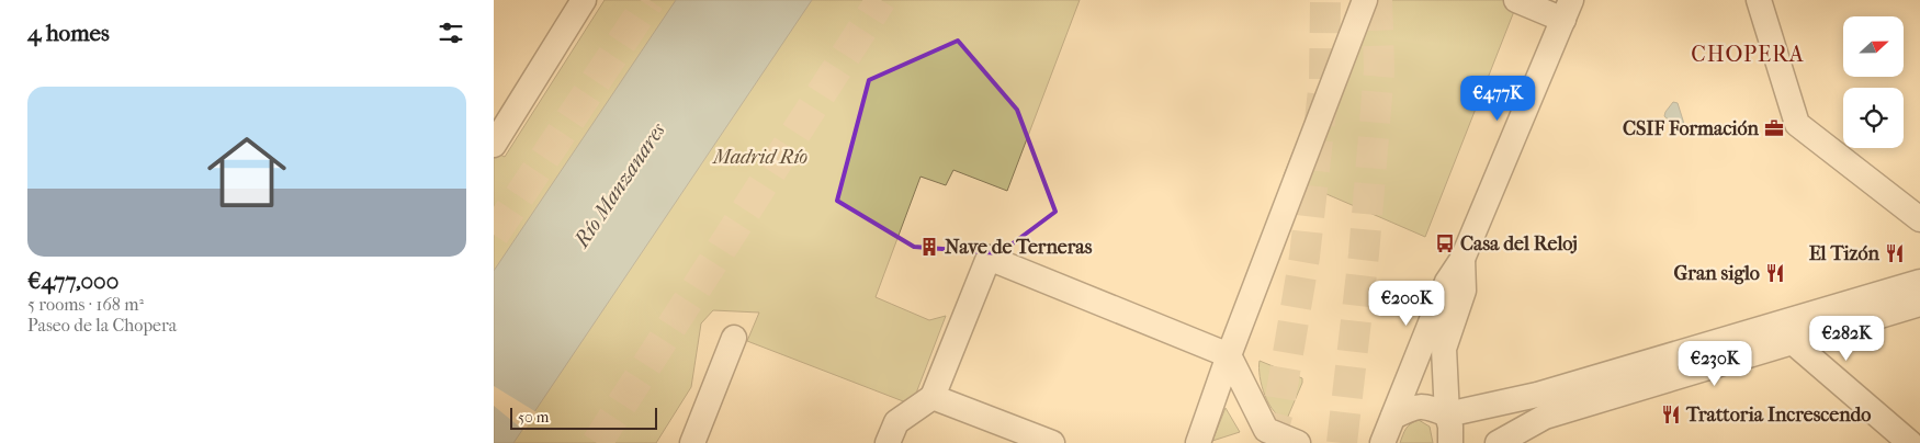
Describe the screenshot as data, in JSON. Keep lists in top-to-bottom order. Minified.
{"districts":["CHOPERA"],"water":["Río Manzanares"],"parks":["Madrid Río"],"places":{"office":["CSIF Formación"],"bus stop":["Casa del Reloj"],"building":["Nave de Terneras"],"restaurant":["El Tizón","Gran siglo","Trattoria Increscendo"]},"scale_bar":"50 m","north":"right","page":{"heading":"4 homes","list":[{"name":"€477,000","note":"5 rooms · 168 m² · Paseo de la Chopera"}],"price":["€477K","€200K","€282K","€230K"],"scale":"50 m"}}
